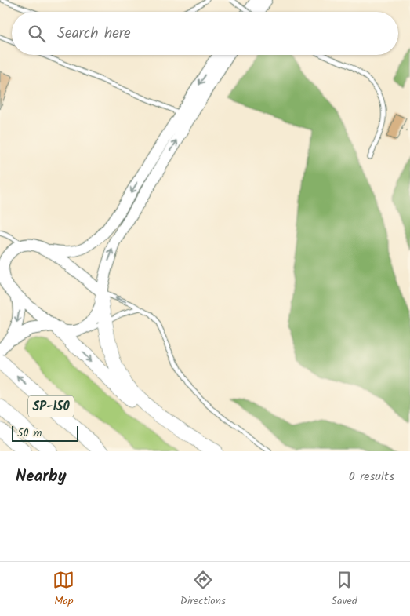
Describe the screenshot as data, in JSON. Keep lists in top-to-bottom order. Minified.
{"streets":{"highway":["SP-150"]},"scale_bar":"50 m","page":{"search":"Search here","scale":"50 m","heading":["Nearby","0 results"],"nav":["Map","Directions","Saved"]}}
